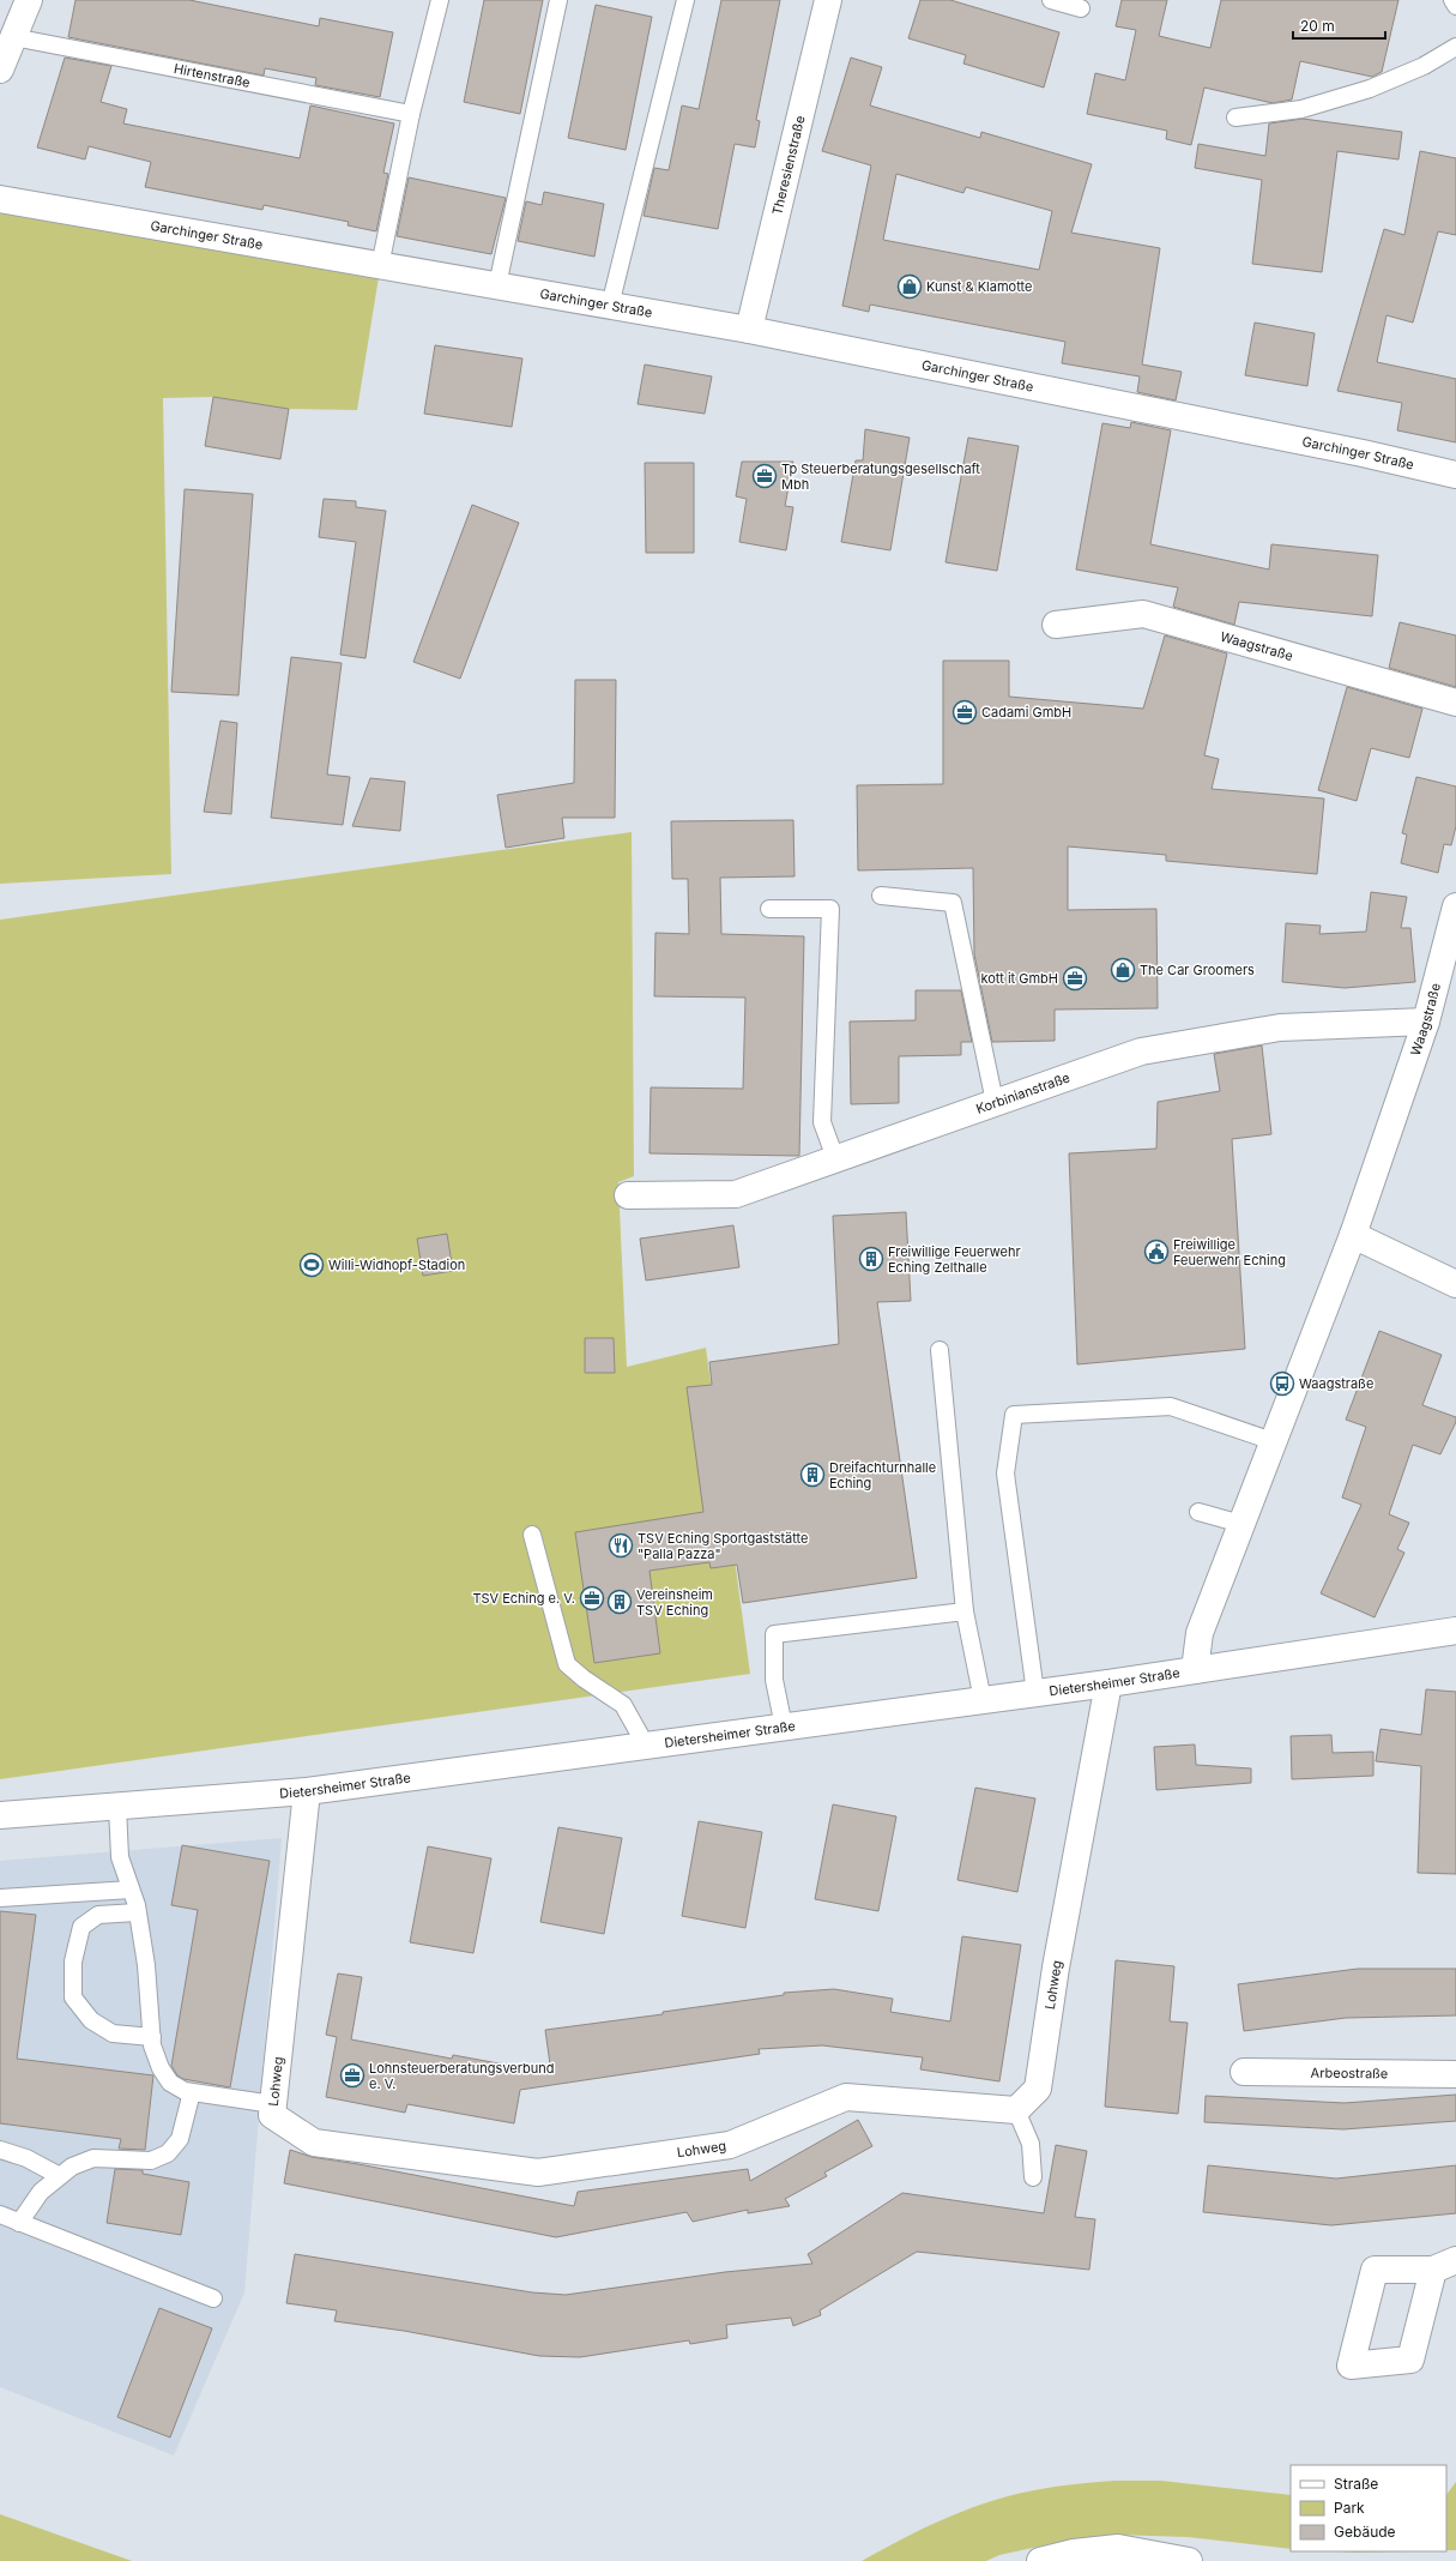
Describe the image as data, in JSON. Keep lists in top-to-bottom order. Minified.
{"streets":{"main road":["Theresienstraße","Garchinger Straße","Waagstraße","Korbinianstraße","Dietersheimer Straße","Lohweg","Arbeostraße"],"lane":["Hirtenstraße"]},"crossings":[["Theresienstraße","Garchinger Straße"],["Waagstraße","Korbinianstraße"],["Waagstraße","Dietersheimer Straße"],["Dietersheimer Straße","Lohweg"]],"places":{"shop":["Kunst & Klamotte","The Car Groomers"],"office":["Tp Steuerberatungsgesellschaft Mbh","Cadami GmbH","kott it GmbH","TSV Eching e. V.","Lohnsteuerberatungsverbund e. V."],"public building":["Freiwillige Feuerwehr Eching"],"building":["Freiwillige Feuerwehr Eching Zelthalle","Dreifachturnhalle Eching","Vereinsheim TSV Eching"],"sports":["Willi-Widhopf-Stadion"],"bus stop":["Waagstraße"],"restaurant":["TSV Eching Sportgaststätte \"Palla Pazza\""]},"legend":["Straße","Park","Gebäude"],"scale_bar":"20 m"}
